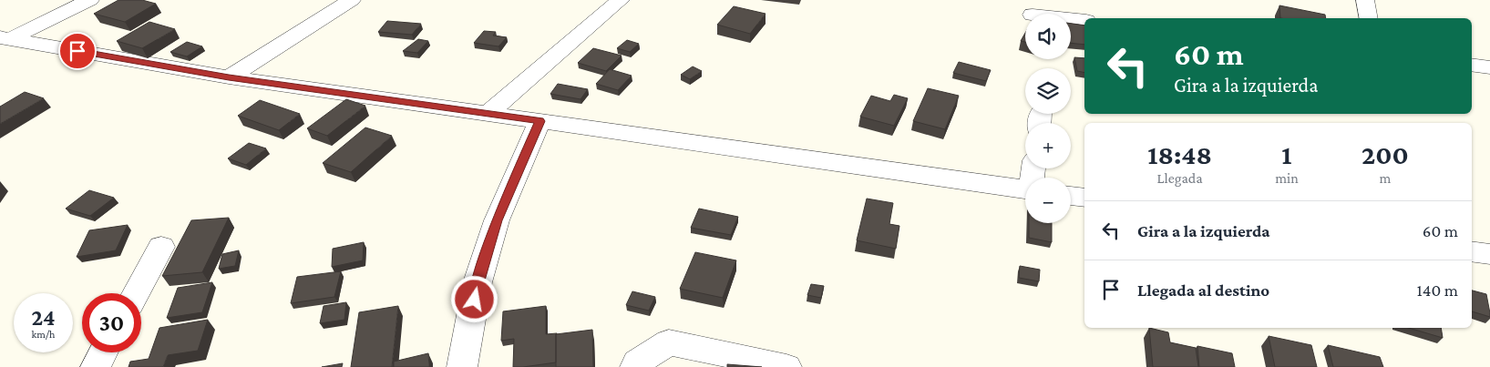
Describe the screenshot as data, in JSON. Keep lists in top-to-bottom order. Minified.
{"page":{"map_buttons":["+","−"],"turn":["60 m","Gira a la izquierda"],"eta":["18:48","Llegada","1","min","200","m"],"list":[{"name":"Gira a la izquierda","value":"60 m"},{"name":"Llegada al destino","value":"140 m"}],"speed":"24 km/h","limit":"30"}}
